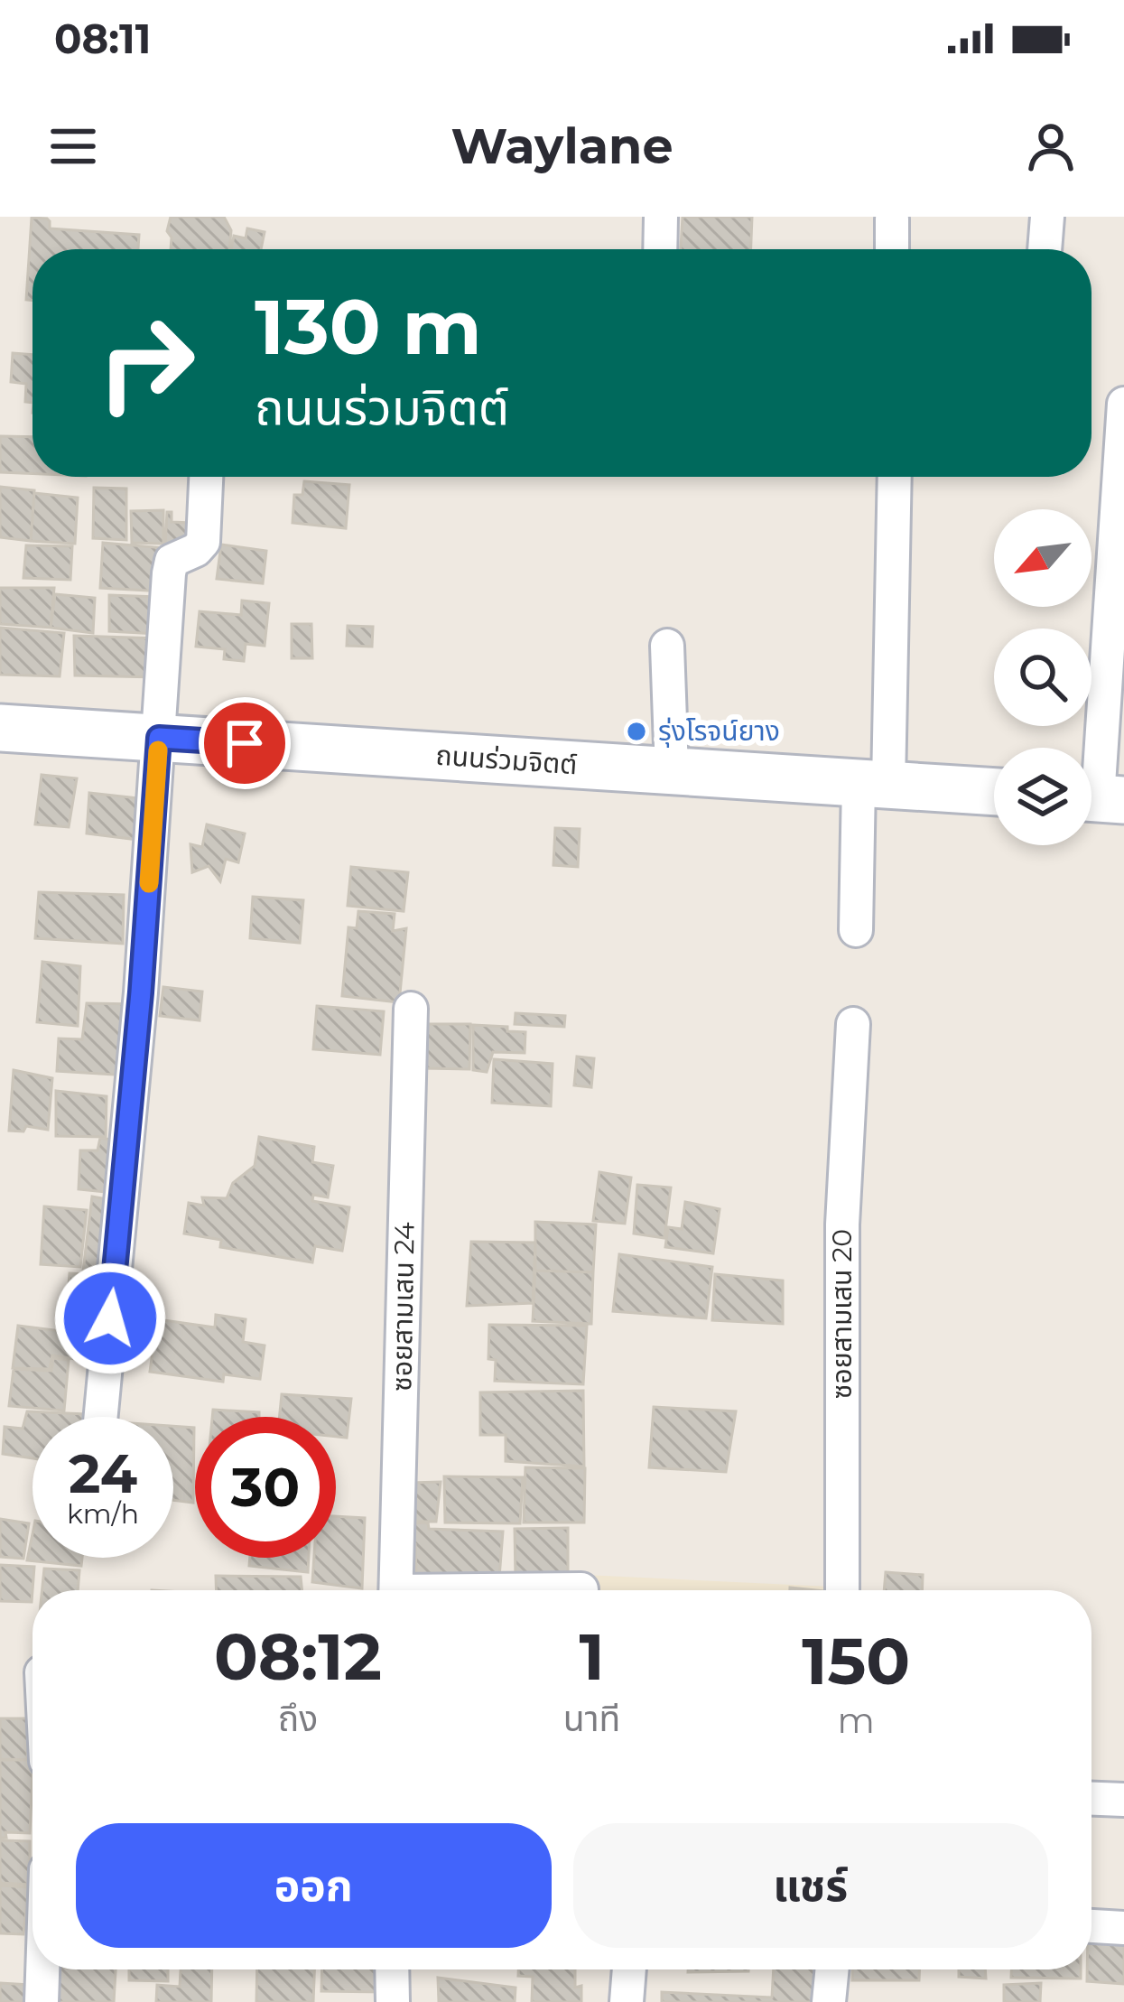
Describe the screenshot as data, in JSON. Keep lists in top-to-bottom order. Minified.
{"streets":{"street":["ถนนร่วมจิตต์","ซอยสามเสน 24","ซอยสามเสน 20"]},"places":["รุ่งโรจน์ยาง"],"north":"bottom left","page":{"status":"08:11","header":"Waylane","turn":["130 m","ถนนร่วมจิตต์"],"speed":"24 km/h","limit":"30","eta":["08:12","ถึง","1","นาที","150","m"],"buttons":["ออก","แชร์"]}}
